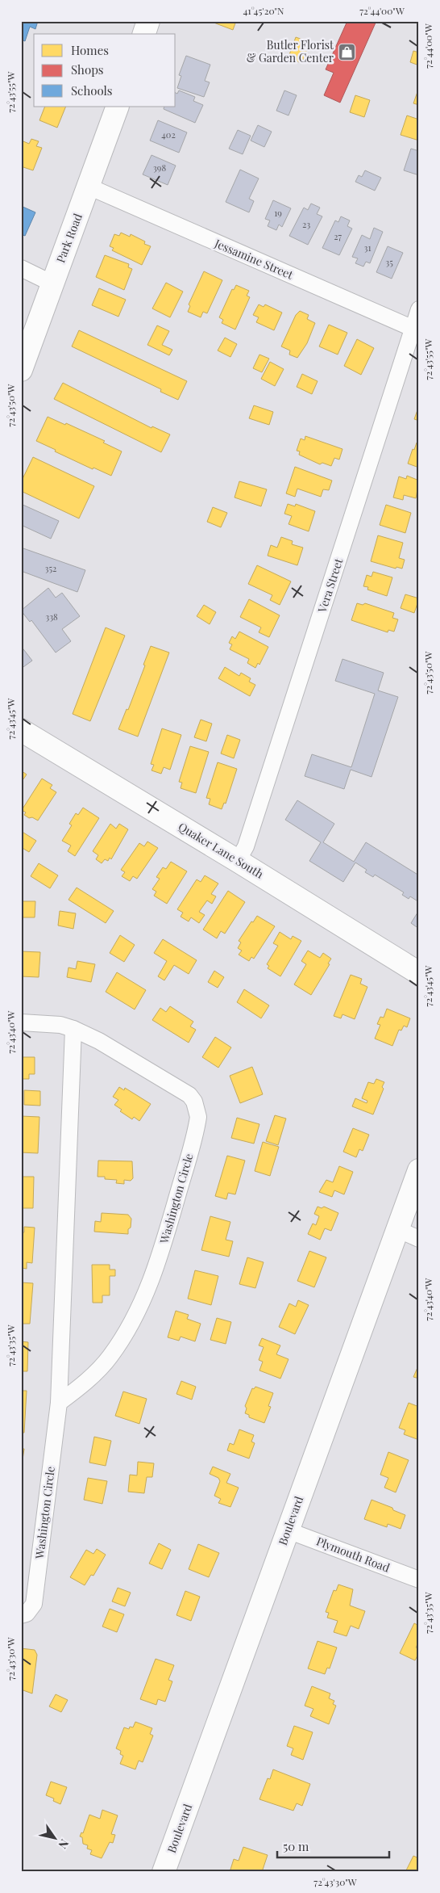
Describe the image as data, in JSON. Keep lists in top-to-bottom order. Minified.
{"streets":{"main road":["Park Road","Quaker Lane South","Boulevard"],"street":["Jessamine Street","Vera Street","Washington Circle","Plymouth Road"]},"crossings":[["Park Road","Jessamine Street"],["Jessamine Street","Vera Street"],["Vera Street","Quaker Lane South"],["Boulevard","Plymouth Road"]],"places":{"shop":["Butler Florist & Garden Center"]},"house_numbers":["402","398","19","23","27","31","35","352","338"],"legend":["Homes","Shops","Schools"],"scale_bar":"50 m","north":"bottom right","coordinates":["41°45'20\"N","72°44'00\"W","72°43'55\"W","72°43'50\"W","72°43'45\"W","72°43'40\"W","72°43'35\"W","72°43'30\"W"]}
